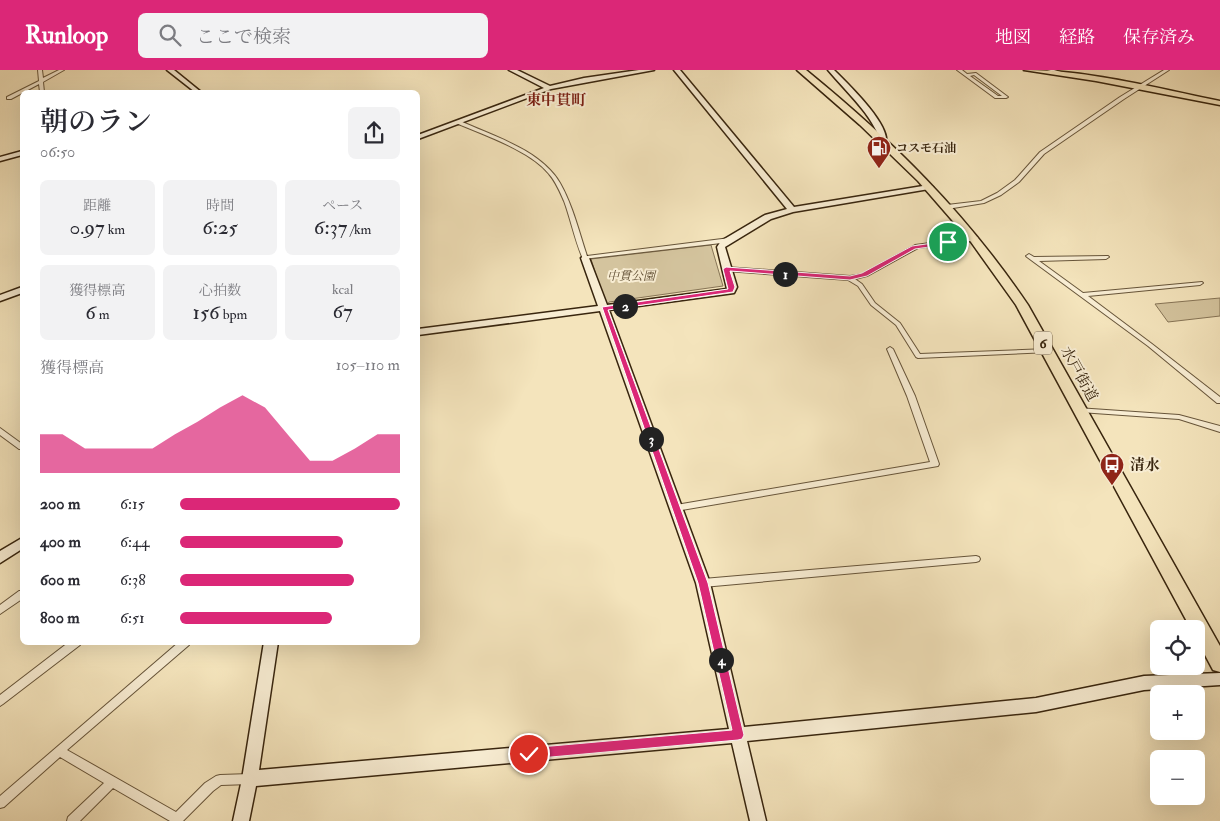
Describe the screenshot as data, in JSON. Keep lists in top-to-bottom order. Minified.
{"streets":{"highway":["6","水戸街道"]},"districts":["東中貫町"],"parks":["中貫公園"],"places":{"fuel station":["コスモ石油"],"bus stop":["清水"]},"page":{"header":"Runloop","search":"ここで検索","nav":["地図","経路","保存済み"],"heading":["朝のラン","06:50"],"stats":[["距離","0.97 km"],["時間","6:25"],["ペース","6:37 /km"],["獲得標高","6 m"],["心拍数","156 bpm"],["kcal","67"]],"pins":["1","2","3","4"],"chart":["獲得標高","105–110 m"],"list":[{"name":"200 m","note":"6:15"},{"name":"400 m","note":"6:44"},{"name":"600 m","note":"6:38"},{"name":"800 m","note":"6:51"}],"map_buttons":["+","−"]}}
